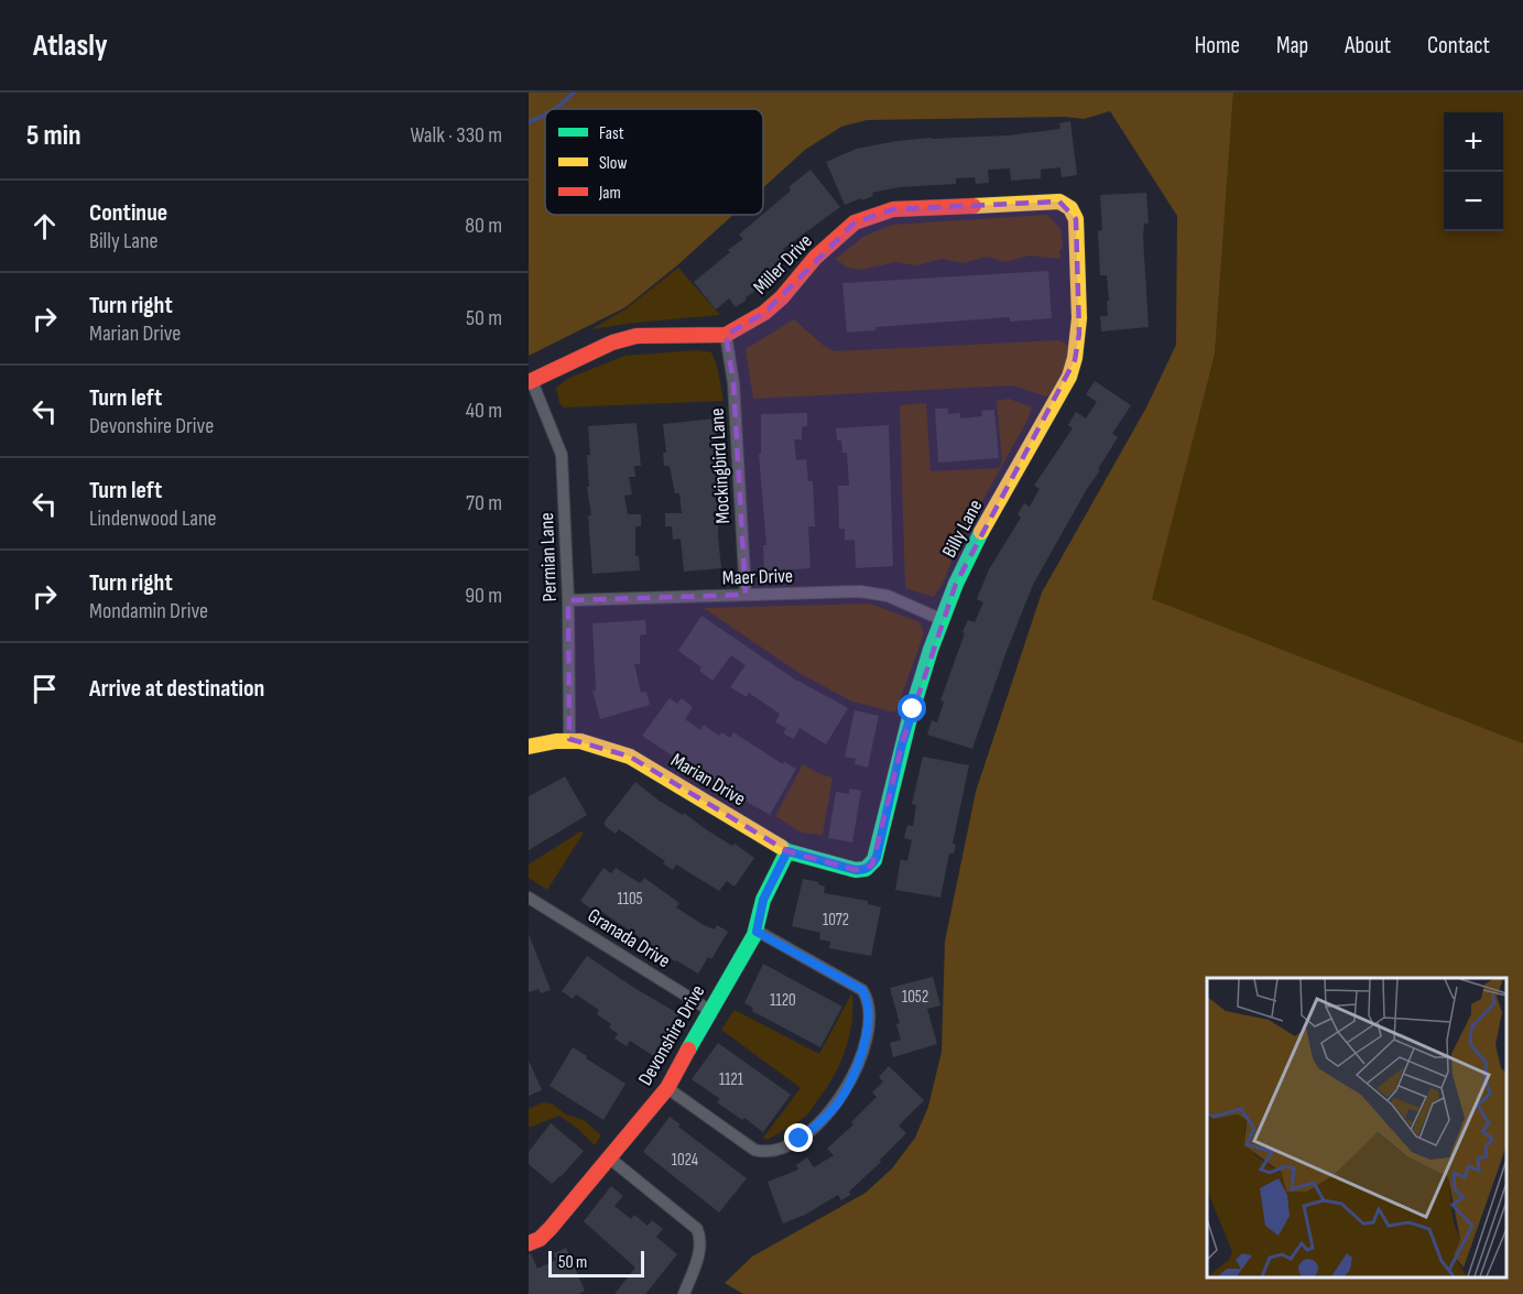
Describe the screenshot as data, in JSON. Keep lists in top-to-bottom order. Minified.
{"streets":{"street":["Miller Drive","Mockingbird Lane","Billy Lane","Permian Lane","Maer Drive","Marian Drive","Granada Drive","Devonshire Drive"]},"crossings":[["Miller Drive","Mockingbird Lane"],["Miller Drive","Billy Lane"],["Miller Drive","Permian Lane"],["Mockingbird Lane","Maer Drive"],["Billy Lane","Maer Drive"],["Billy Lane","Marian Drive"],["Permian Lane","Maer Drive"],["Permian Lane","Marian Drive"],["Marian Drive","Devonshire Drive"],["Granada Drive","Devonshire Drive"]],"house_numbers":["1105","1072","1052","1120","1121","1024"],"legend":["Fast","Slow","Jam"],"scale_bar":"50 m","page":{"header":"Atlasly","nav":["Home","Map","About","Contact"],"heading":["5 min","Walk · 330 m"],"map_buttons":["+","−"],"list":[["Continue","Billy Lane","80 m"],["Turn right","Marian Drive","50 m"],["Turn left","Devonshire Drive","40 m"],["Turn left","Lindenwood Lane","70 m"],["Turn right","Mondamin Drive","90 m"],"Arrive at destination"],"scale":"50 m"}}
